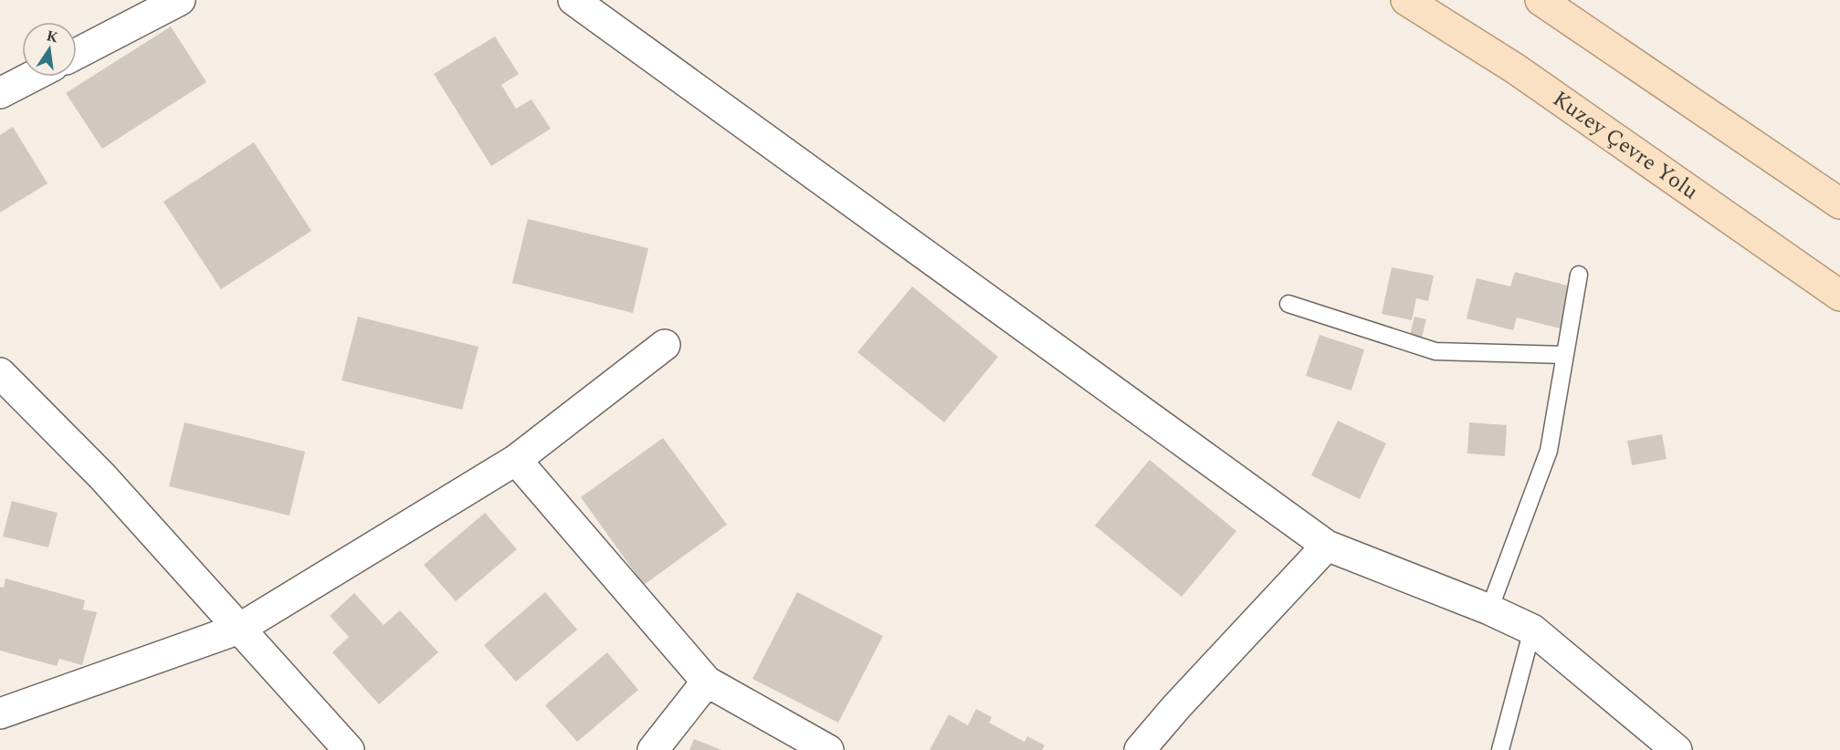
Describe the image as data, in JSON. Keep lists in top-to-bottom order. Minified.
{"streets":{"main road":["Kuzey Çevre Yolu"]},"north":"top"}
